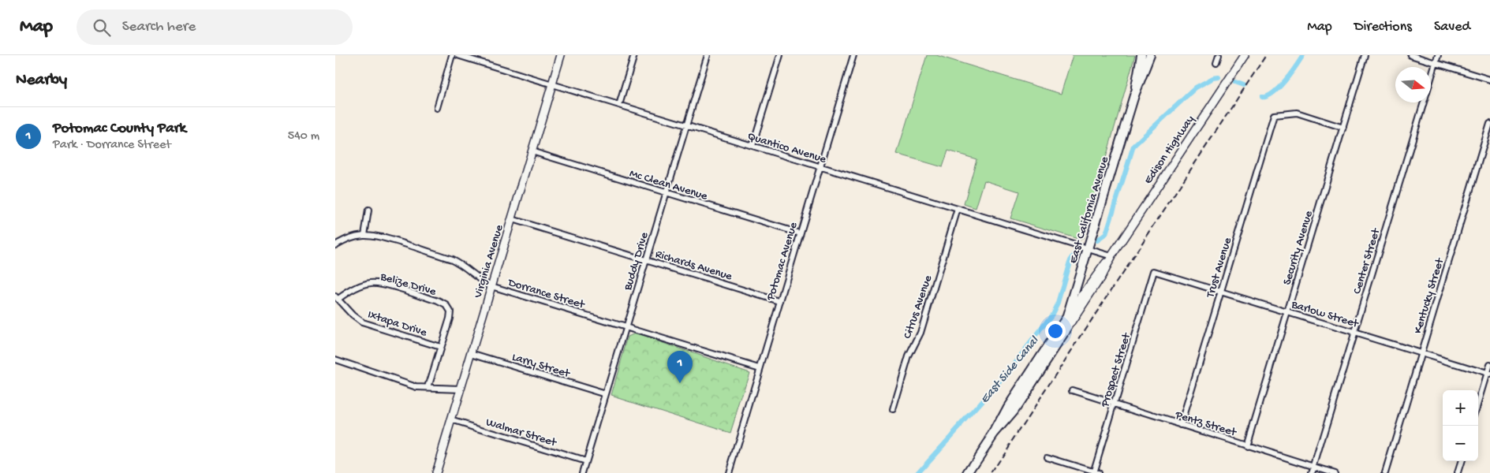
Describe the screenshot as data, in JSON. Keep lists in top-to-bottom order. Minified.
{"streets":{"main road":["Edison Highway","East California Avenue"],"street":["Quantico Avenue","Mc Clean Avenue","Security Avenue","Virginia Avenue","Buddy Drive","Potomac Avenue","Center Street","Richards Avenue","Trust Avenue","Belize Drive","Dorrance Street","Kentucky Street","Citrus Avenue","Barlow Street","Ixtapa Drive","Larry Street","Prospect Street","Pentz Street","Walmar Street"]},"crossings":[["Quantico Avenue","Edison Highway"],["Quantico Avenue","East California Avenue"],["Quantico Avenue","Virginia Avenue"],["Quantico Avenue","Buddy Drive"],["Quantico Avenue","Potomac Avenue"],["Quantico Avenue","Citrus Avenue"],["Edison Highway","East California Avenue"],["Mc Clean Avenue","Virginia Avenue"],["Mc Clean Avenue","Buddy Drive"],["Mc Clean Avenue","Potomac Avenue"],["Security Avenue","Trust Avenue"],["Security Avenue","Barlow Street"],["Security Avenue","Pentz Street"],["Virginia Avenue","Richards Avenue"],["Virginia Avenue","Dorrance Street"],["Virginia Avenue","Larry Street"],["Virginia Avenue","Walmar Street"],["Buddy Drive","Richards Avenue"],["Buddy Drive","Dorrance Street"],["Buddy Drive","Larry Street"],["Buddy Drive","Walmar Street"],["Potomac Avenue","Richards Avenue"],["Potomac Avenue","Dorrance Street"],["Center Street","Barlow Street"],["Center Street","Pentz Street"],["Trust Avenue","Barlow Street"],["Trust Avenue","Pentz Street"],["Belize Drive","Ixtapa Drive"],["Kentucky Street","Barlow Street"],["Barlow Street","Prospect Street"],["Prospect Street","Pentz Street"]],"water":["East Side Canal"],"north":"right","page":{"header":"Map","search":"Search here","nav":["Map","Directions","Saved"],"heading":"Nearby","list":[{"mark":"1","name":"Potomac County Park","note":"Park · Dorrance Street","value":"540 m"}],"pins":"1","map_buttons":["+","−"]}}
